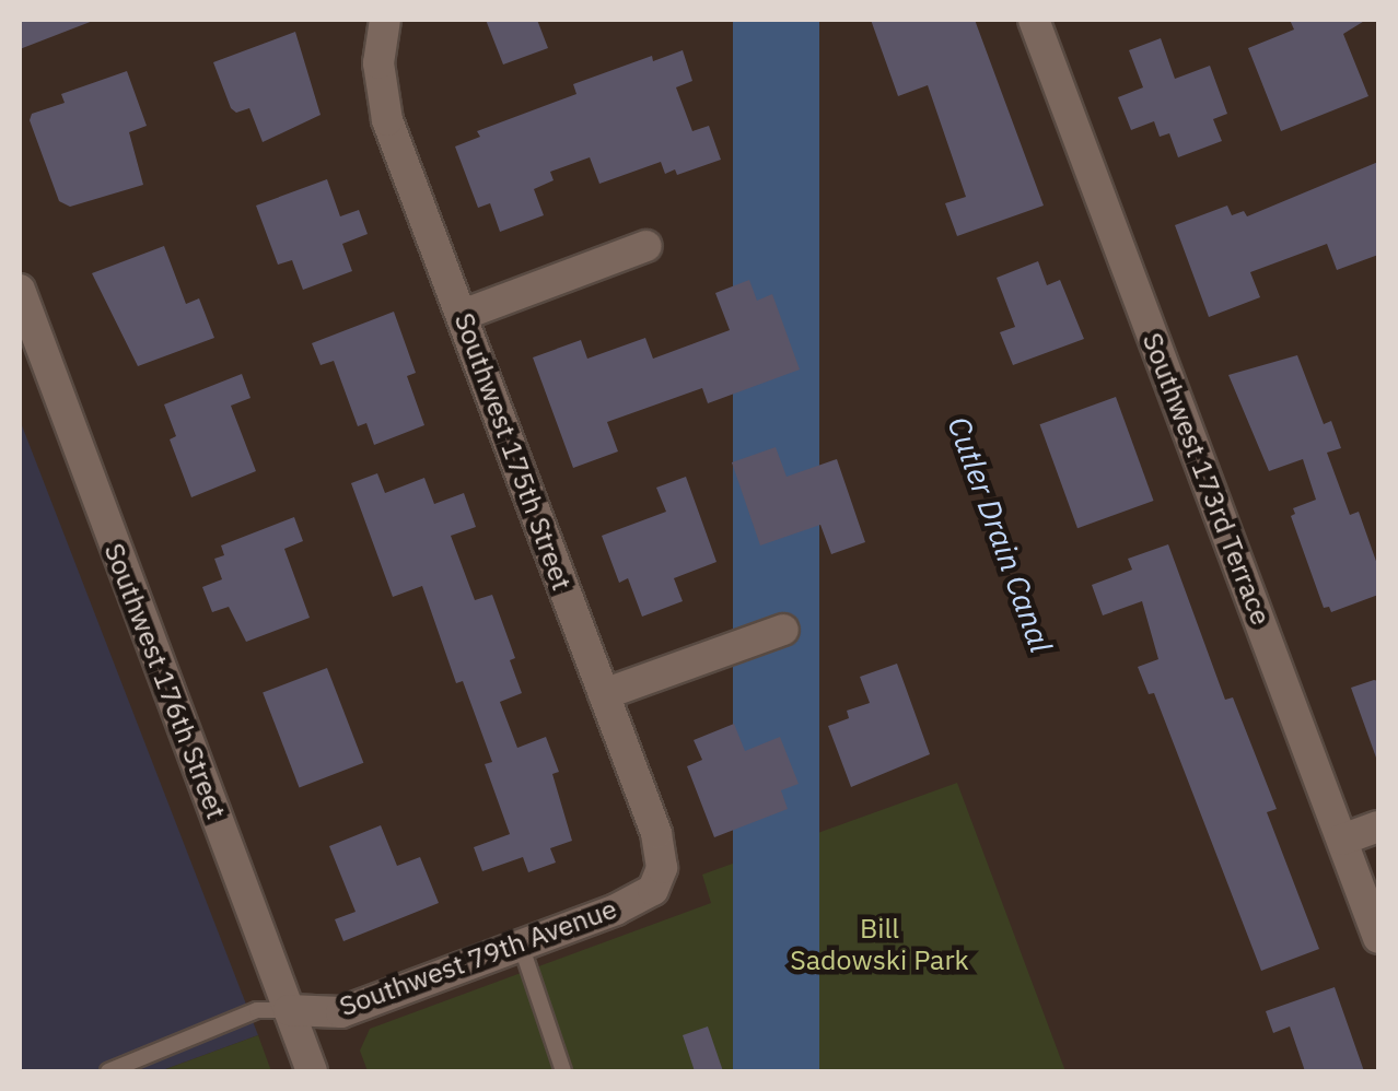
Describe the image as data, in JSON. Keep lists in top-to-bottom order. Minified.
{"streets":{"street":["Southwest 175th Street","Southwest 173rd Terrace","Southwest 176th Street","Southwest 79th Avenue"]},"crossings":[["Southwest 175th Street","Southwest 79th Avenue"],["Southwest 176th Street","Southwest 79th Avenue"]],"water":["Cutler Drain Canal"],"parks":["Bill Sadowski Park"]}
